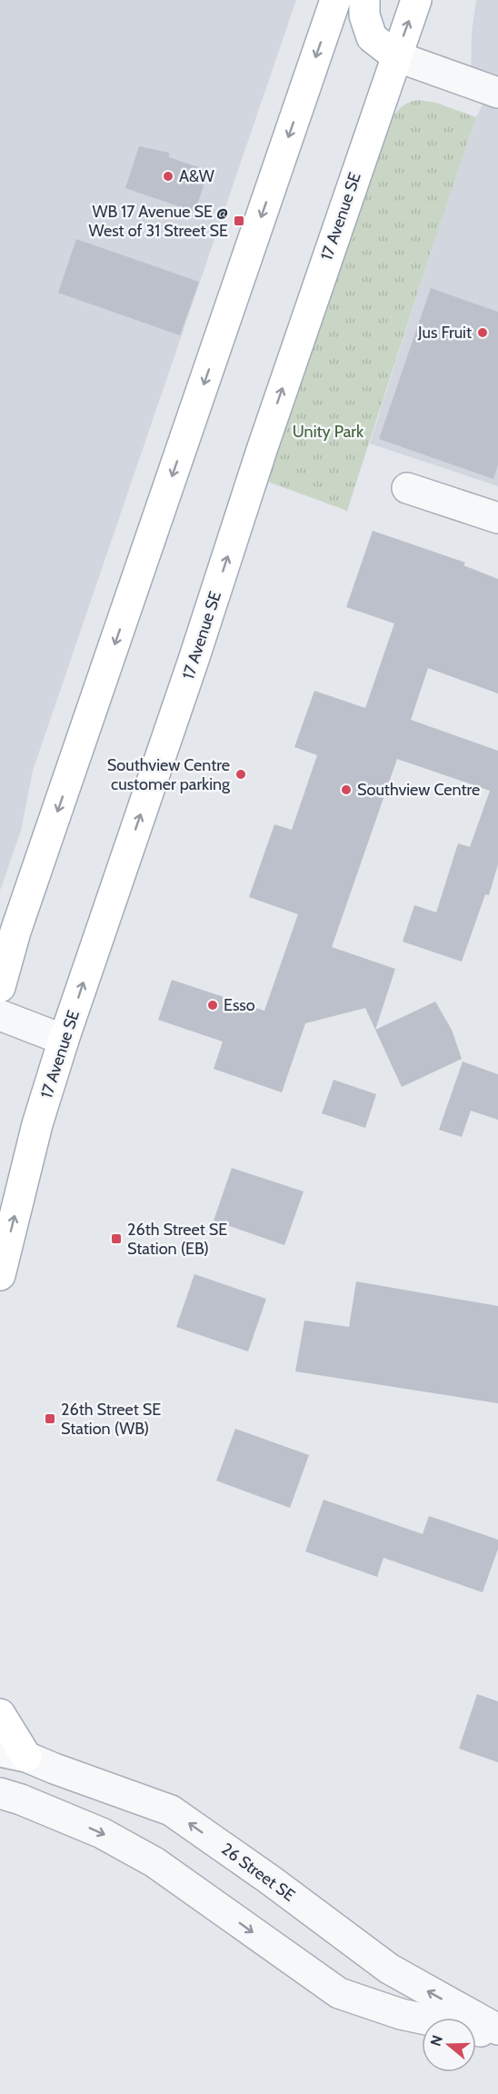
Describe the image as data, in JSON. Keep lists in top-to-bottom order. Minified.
{"streets":{"main road":["17 Avenue SE"],"street":["26 Street SE"]},"parks":["Unity Park"],"places":{"other":["A&W","Jus Fruit","Southview Centre customer parking","Southview Centre","Esso"],"transit":["WB 17 Avenue SE @ West of 31 Street SE","26th Street SE Station (EB)","26th Street SE Station (WB)"]},"north":"left"}
